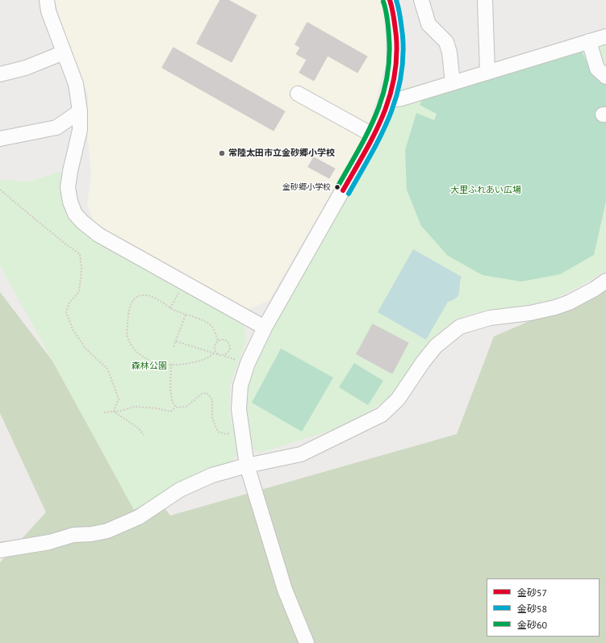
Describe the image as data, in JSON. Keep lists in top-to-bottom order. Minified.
{"parks":["大里ふれあい広場","森林公園"],"places":["常陸太田市立金砂郷小学校","金砂郷小学校"],"lines":["transit line 金砂57","transit line 金砂58","transit line 金砂60"],"legend":["金砂57","金砂58","金砂60"]}
